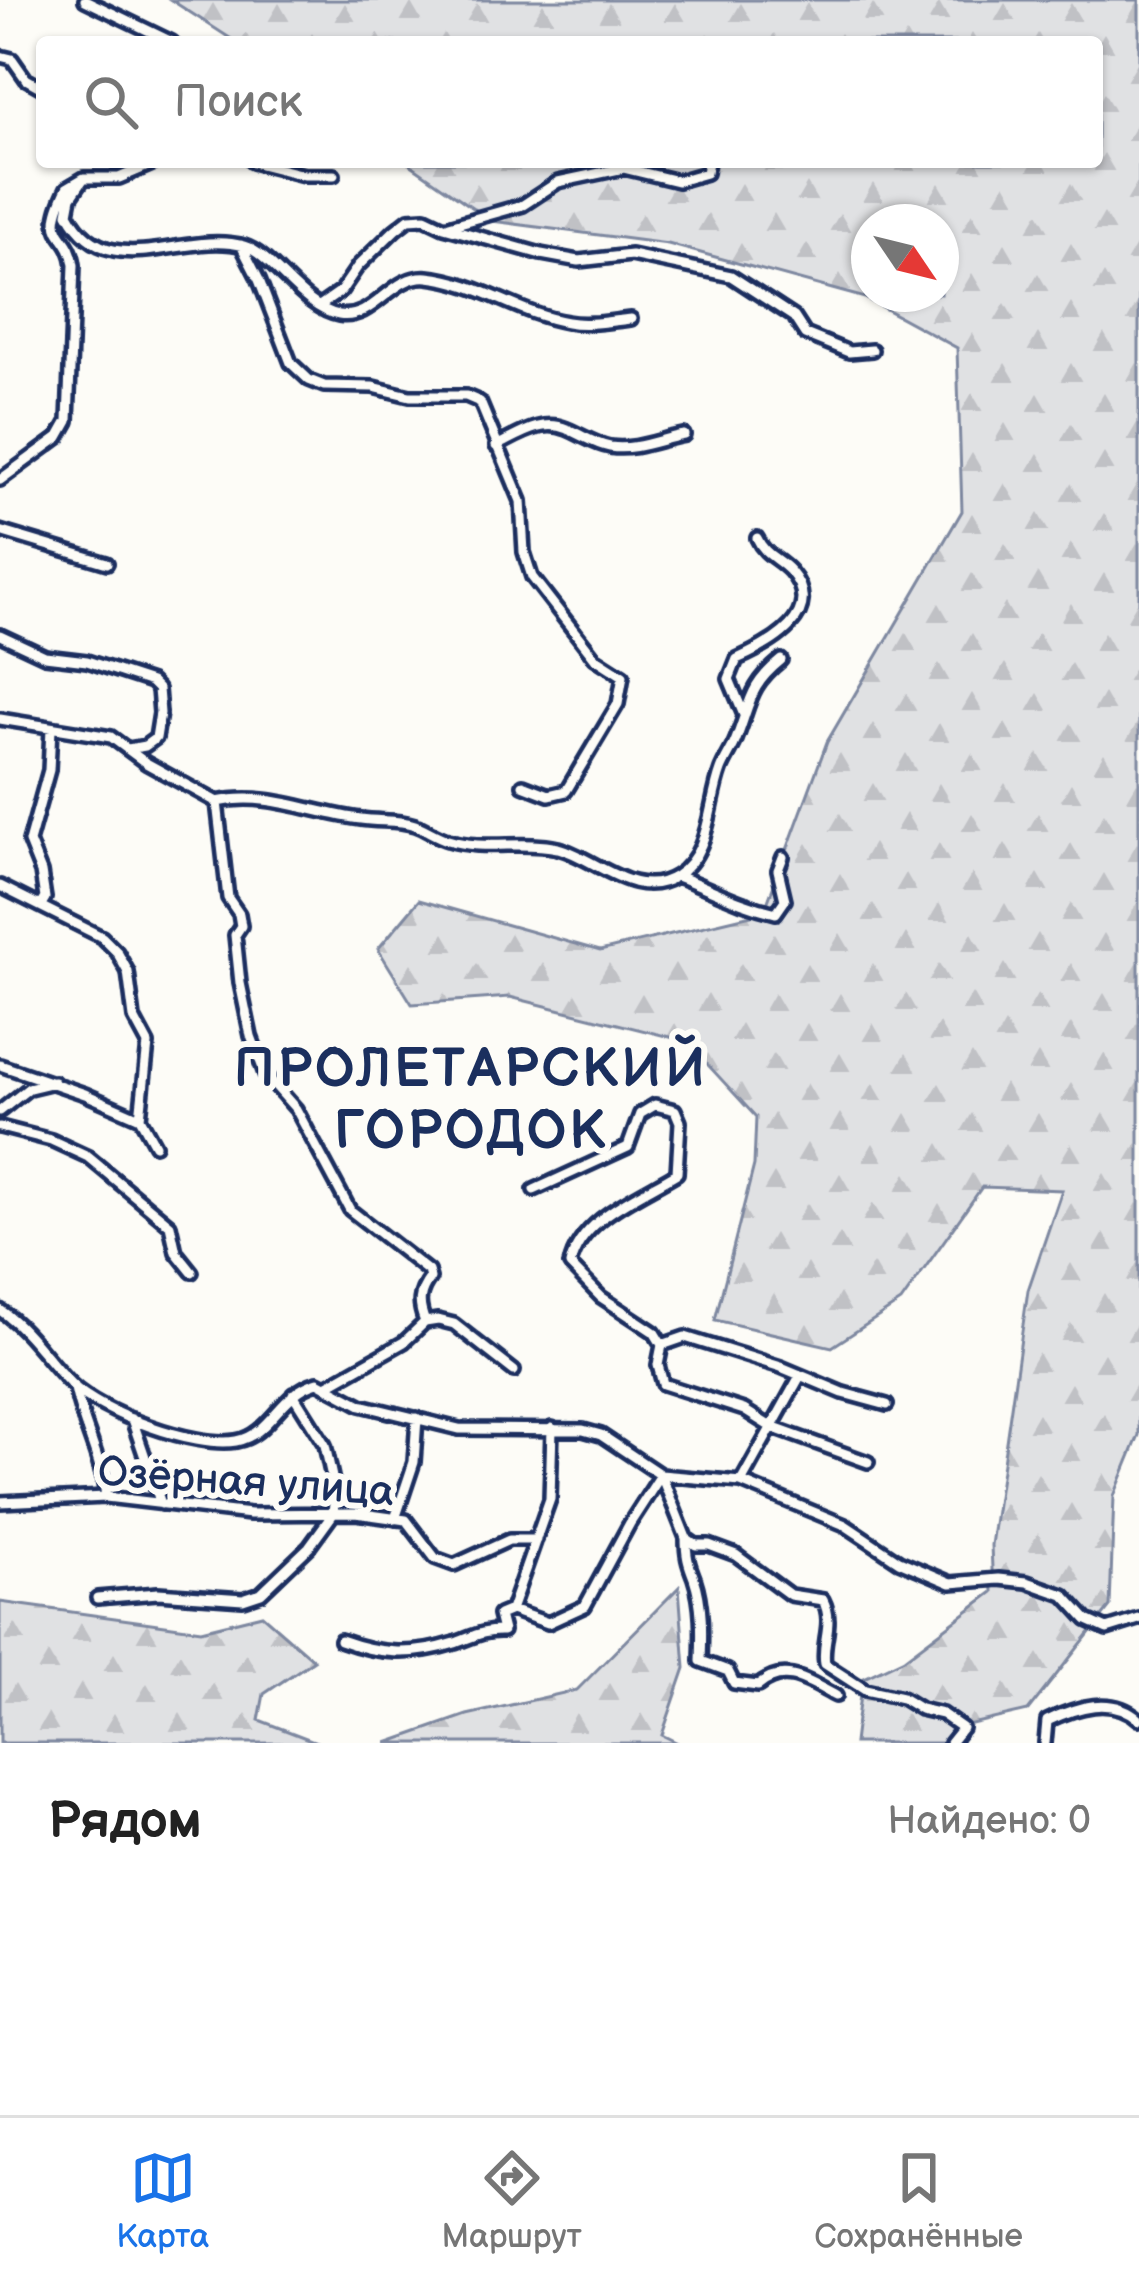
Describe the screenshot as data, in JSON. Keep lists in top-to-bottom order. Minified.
{"streets":{"street":["Озёрная улица"]},"districts":["ПРОЛЕТАРСКИЙ ГОРОДОК"],"north":"bottom right","page":{"search":"Поиск","heading":["Рядом","Найдено: 0"],"nav":["Карта","Маршрут","Сохранённые"]}}
